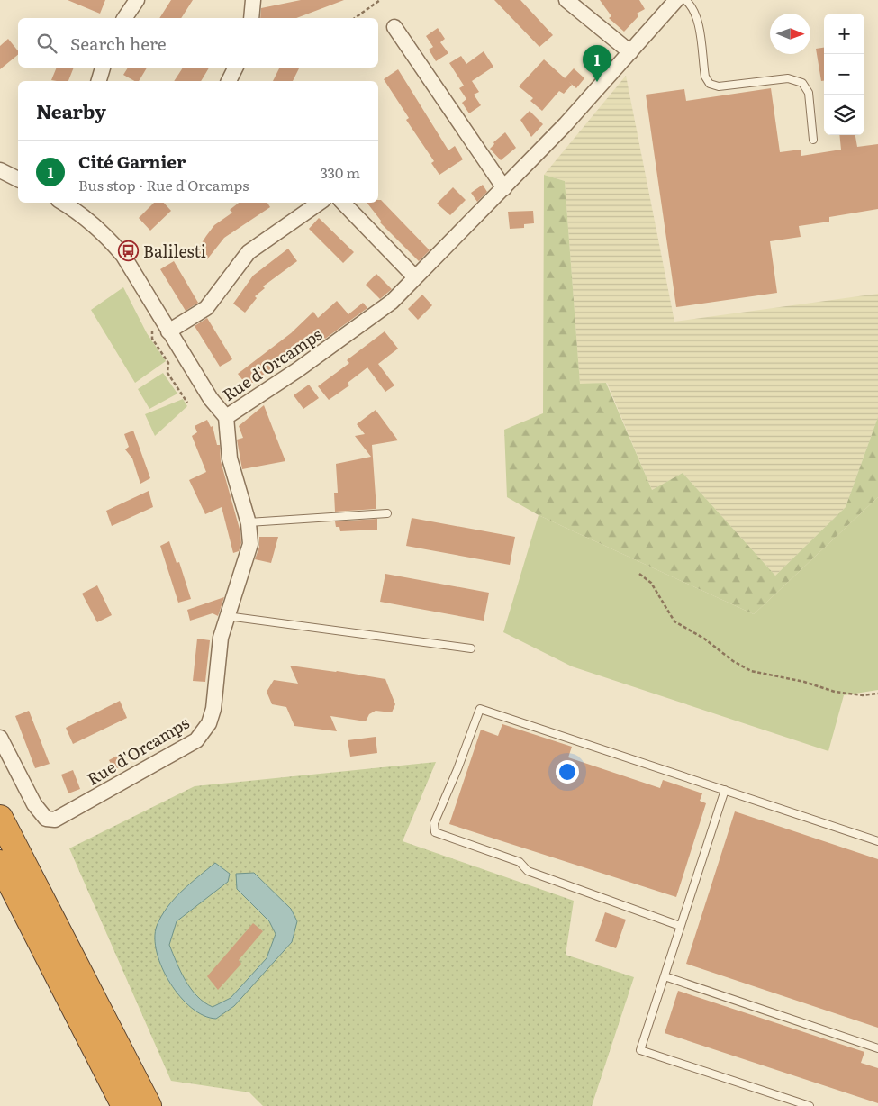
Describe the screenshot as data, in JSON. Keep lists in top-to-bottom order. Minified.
{"streets":{"street":["Rue d'Orcamps"]},"places":{"bus stop":["Balilesti"]},"north":"right","page":{"map_buttons":["+","−"],"search":"Search here","pins":"1","heading":"Nearby","list":[{"mark":"1","name":"Cité Garnier","note":"Bus stop · Rue d'Orcamps","value":"330 m"}]}}
